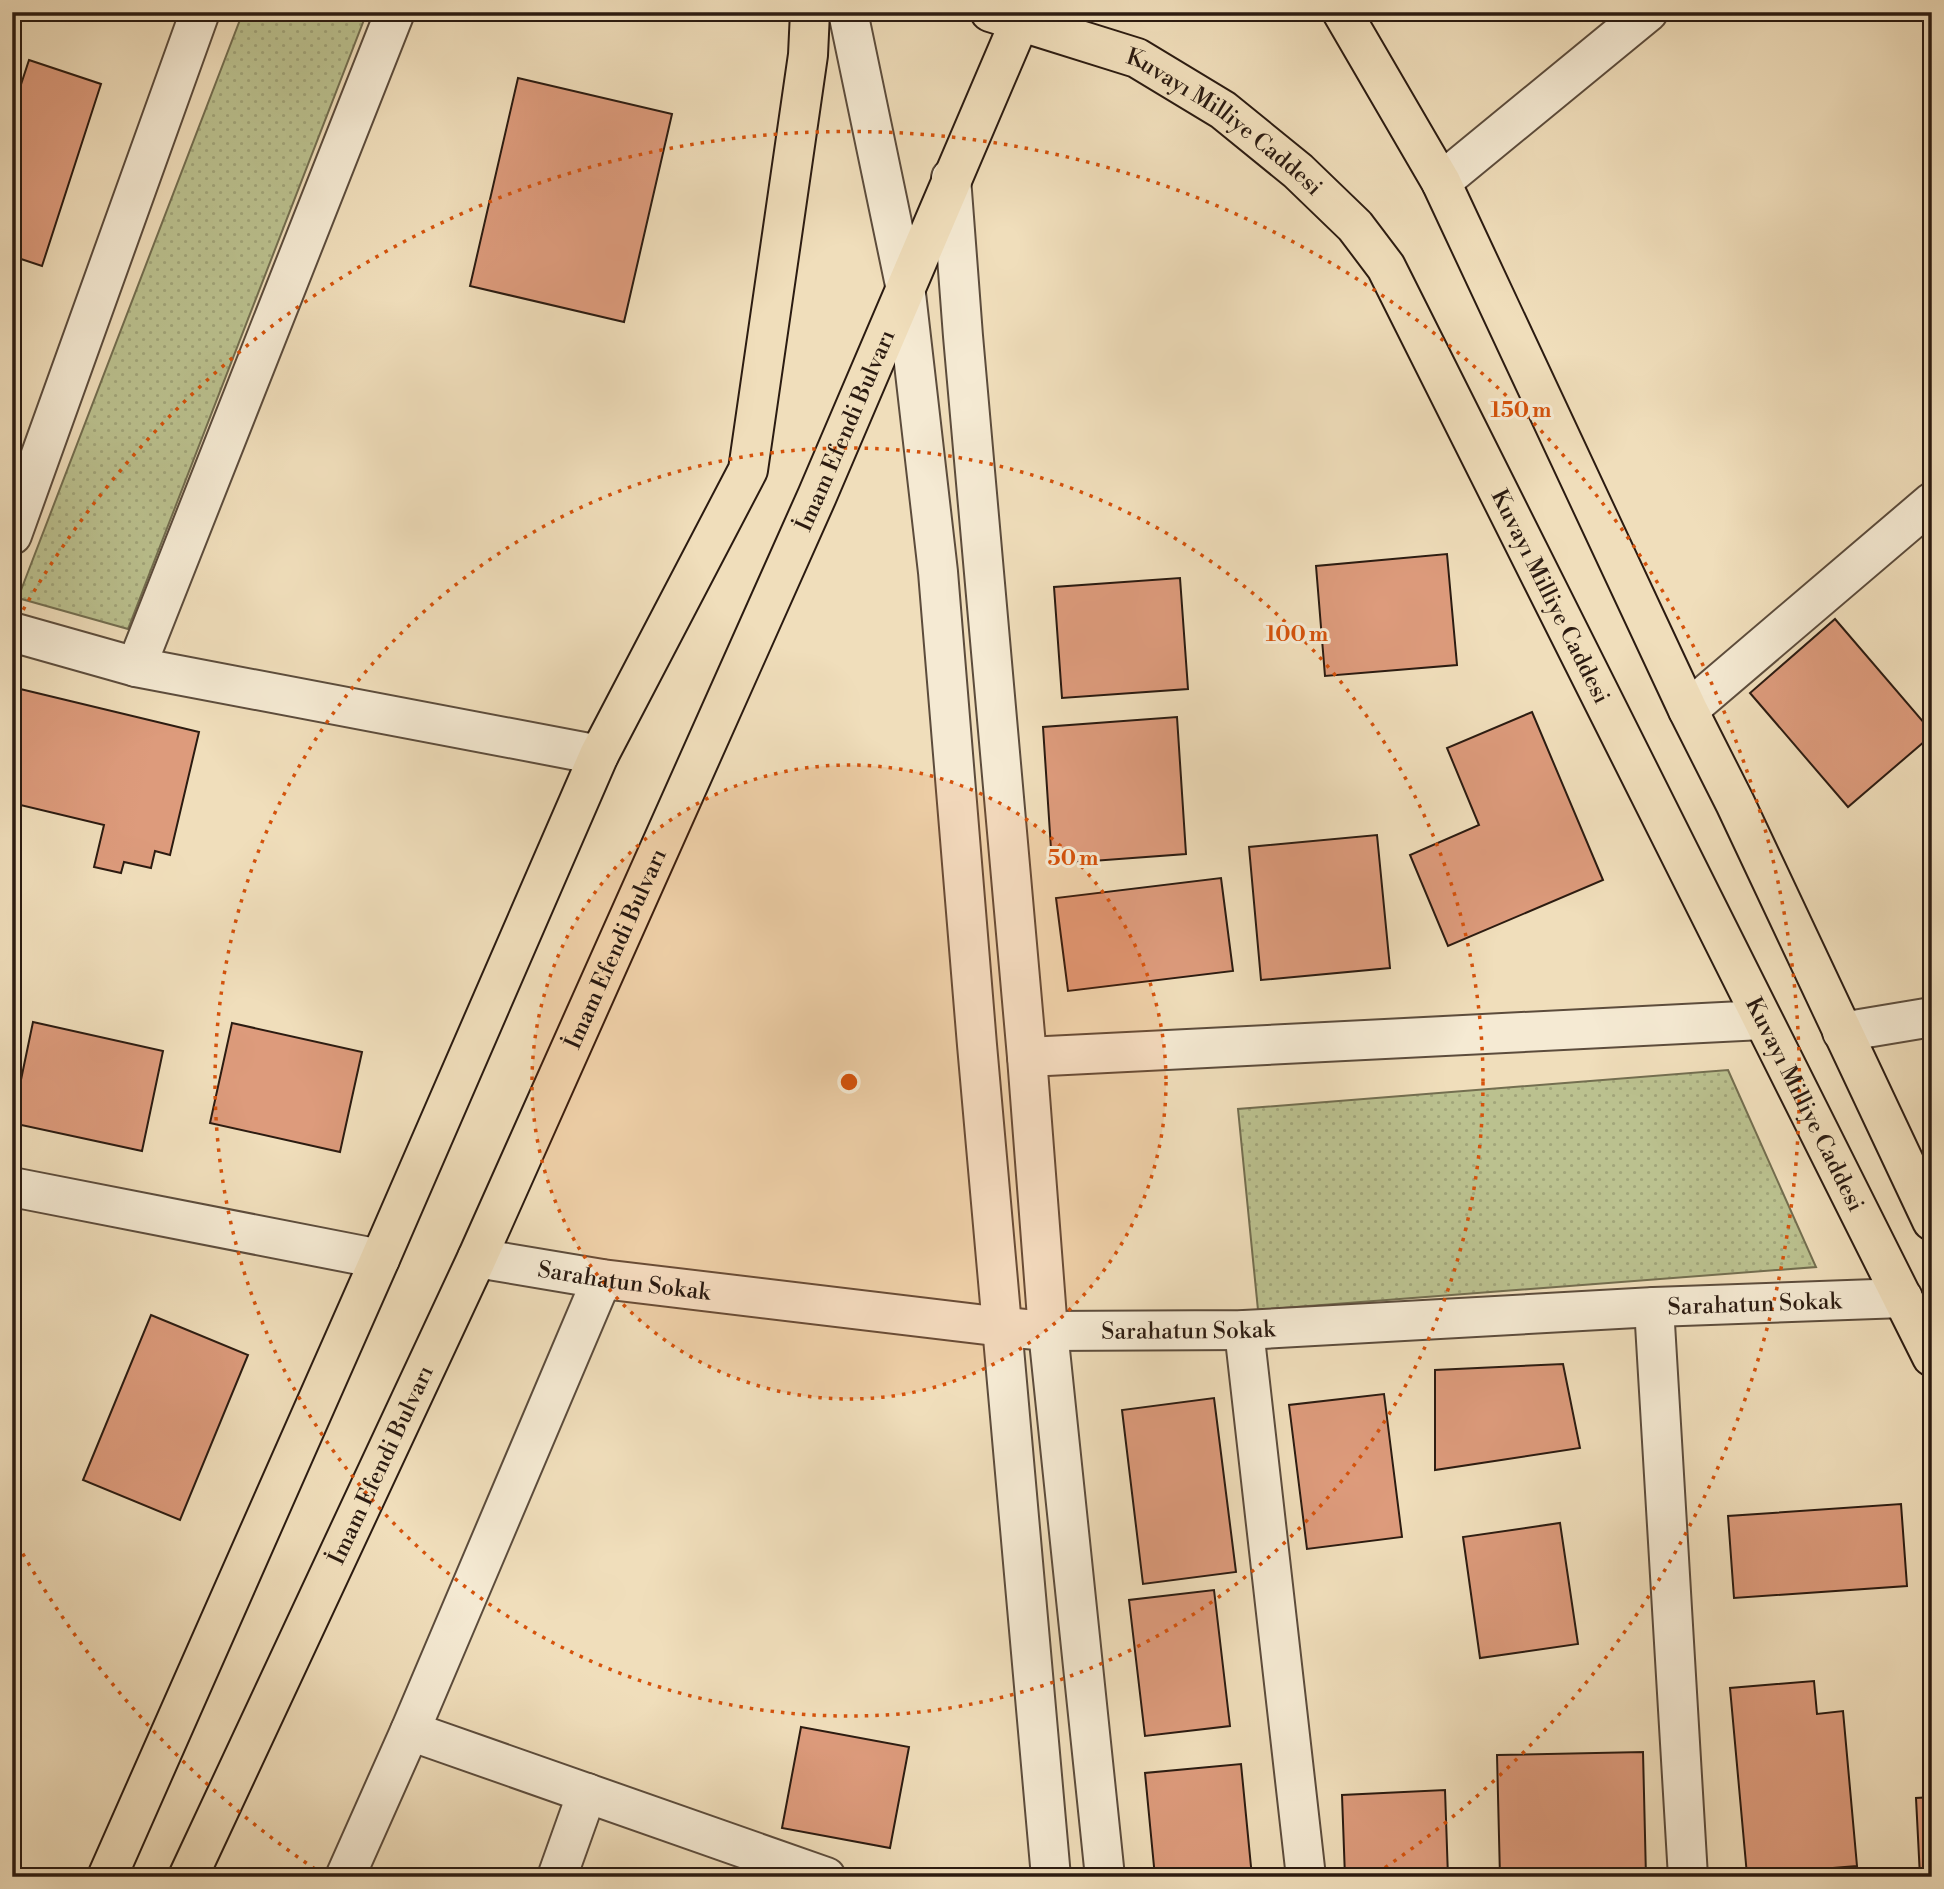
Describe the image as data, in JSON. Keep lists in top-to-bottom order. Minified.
{"streets":{"main road":["Kuvayı Milliye Caddesi","İmam Efendi Bulvarı"],"street":["Sarahatun Sokak"]},"crossings":[["Kuvayı Milliye Caddesi","İmam Efendi Bulvarı"],["Kuvayı Milliye Caddesi","Sarahatun Sokak"],["İmam Efendi Bulvarı","Sarahatun Sokak"]],"rings":["150 m","100 m","50 m"]}
